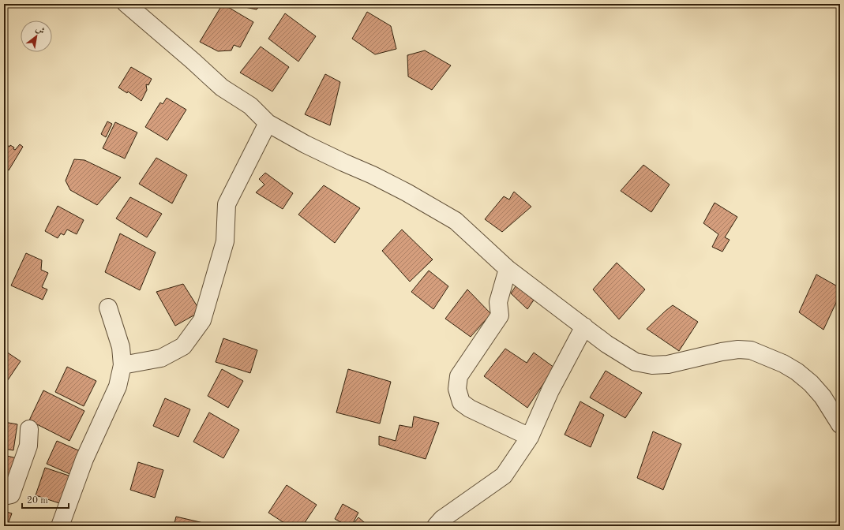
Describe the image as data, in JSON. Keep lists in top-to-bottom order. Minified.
{"scale_bar":"20 m","north":"top right"}
